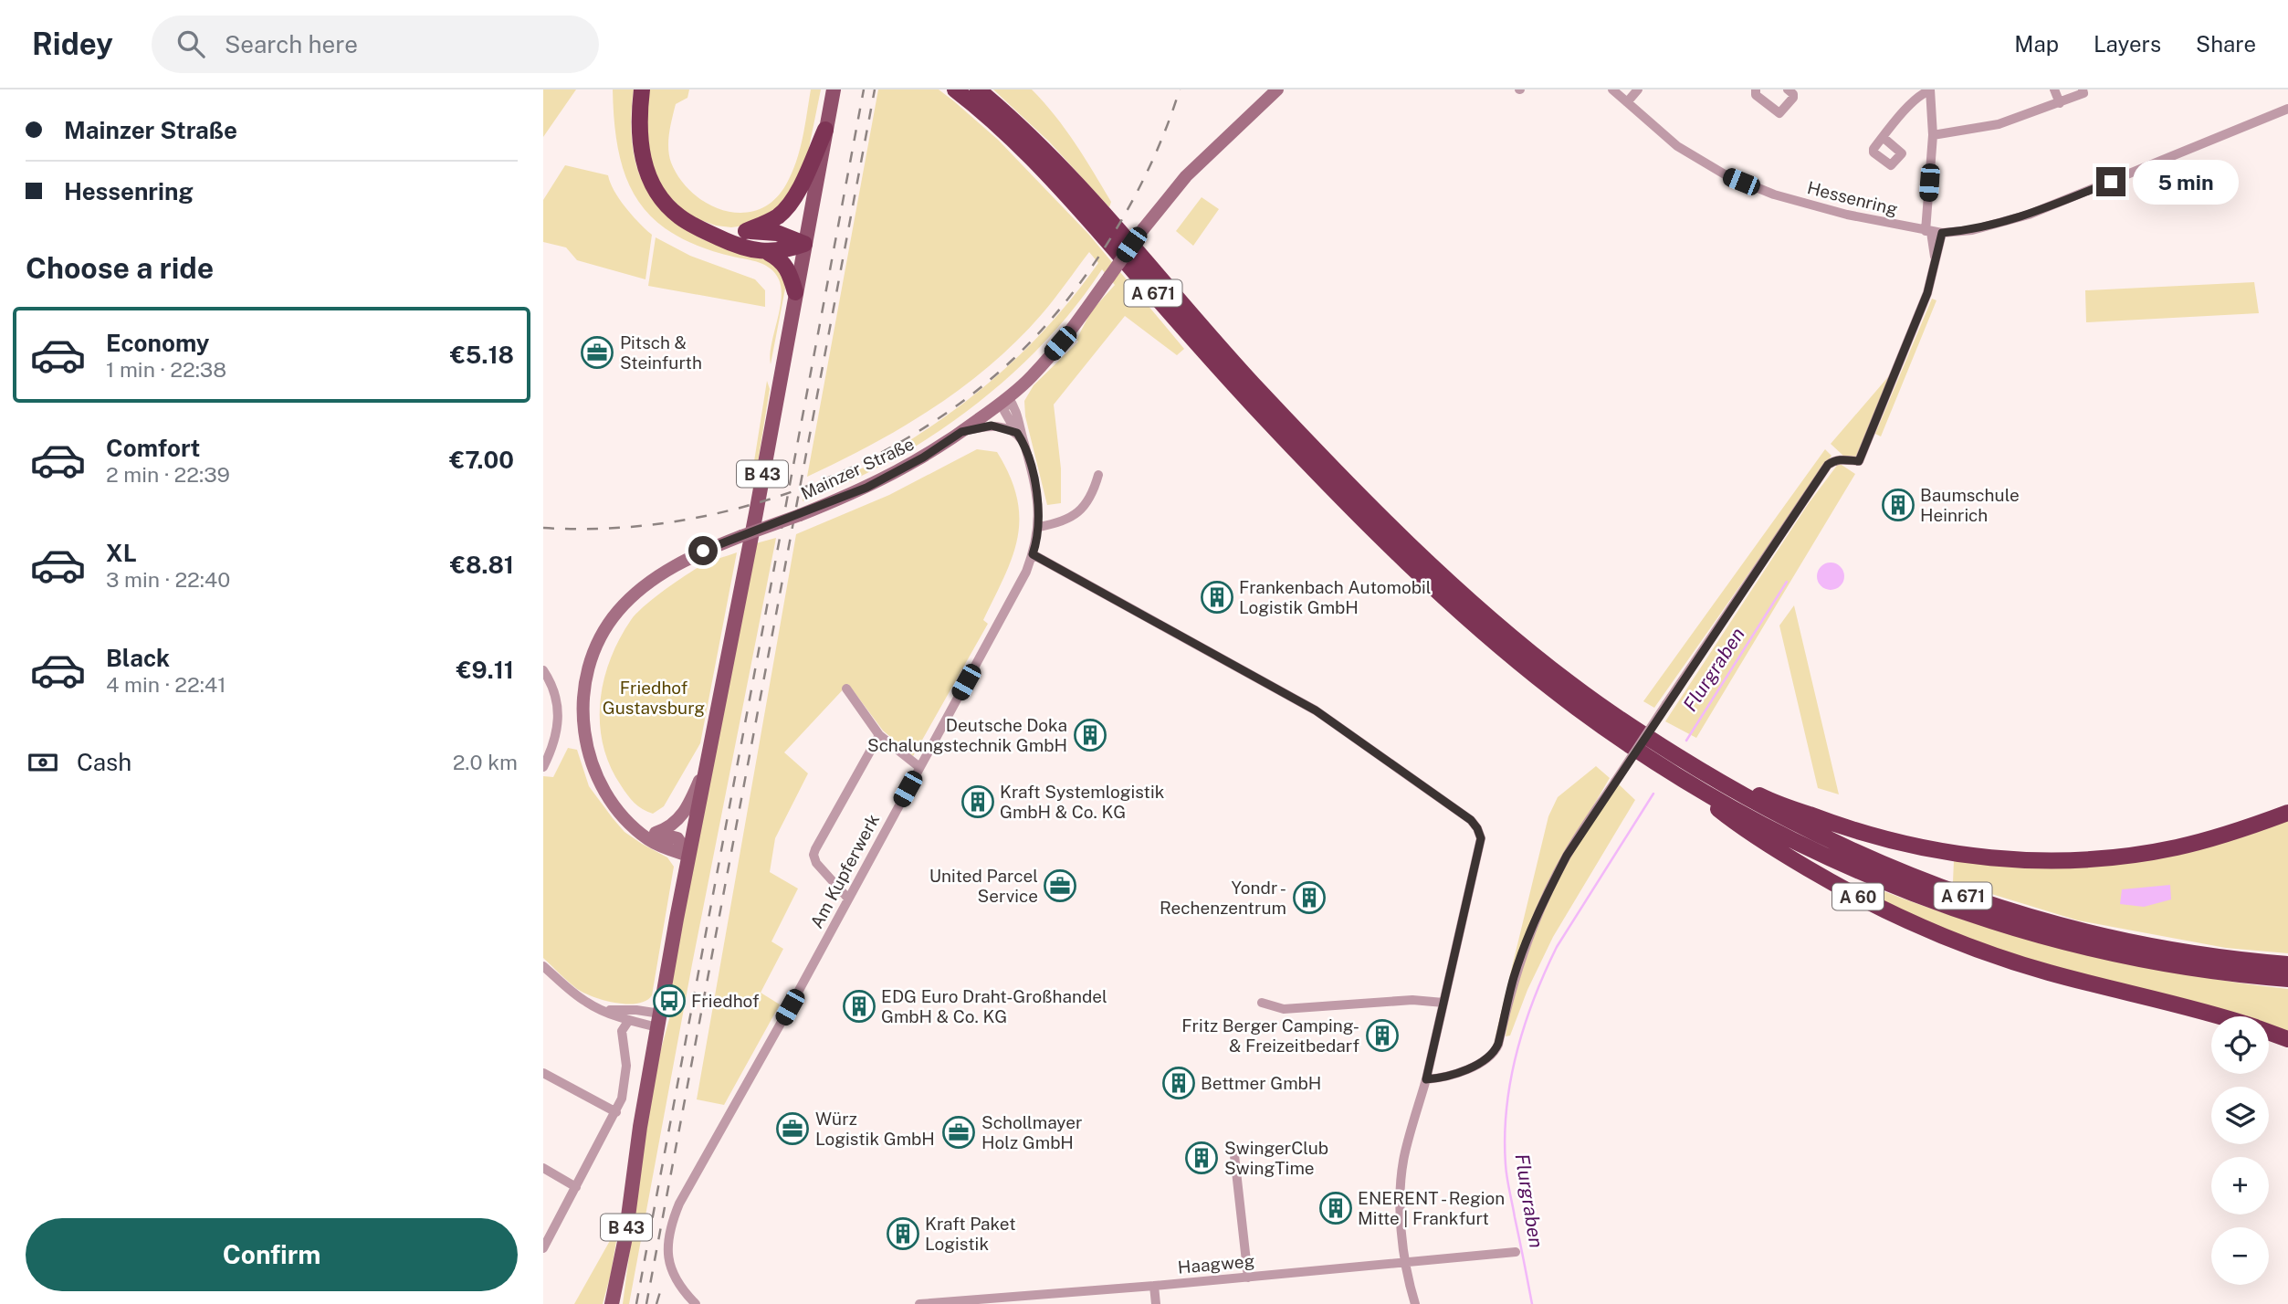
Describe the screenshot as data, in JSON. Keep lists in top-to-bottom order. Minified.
{"streets":{"highway":["A 671","A 60"],"main road":["Mainzer Straße","B 43"],"street":["Hessenring","Am Kupferwerk","Haagweg"]},"crossings":[["A 671","A 60"],["Mainzer Straße","Am Kupferwerk"]],"water":["Flurgraben"],"parks":["Friedhof Gustavsburg"],"places":{"office":["Pitsch & Steinfurth","United Parcel Service","Würz Logistik GmbH","Schollmayer Holz GmbH"],"building":["Baumschule Heinrich","Frankenbach Automobil Logistik GmbH","Deutsche Doka Schalungstechnik GmbH","Kraft Systemlogistik GmbH & Co. KG","Yondr - Rechenzentrum","EDG Euro Draht-Großhandel GmbH & Co. KG","Fritz Berger Camping- & Freizeitbedarf","Bettmer GmbH","SwingerClub SwingTime","ENERENT - Region Mitte | Frankfurt","Kraft Paket Logistik"],"bus stop":["Friedhof"]},"page":{"header":"Ridey","search":"Search here","nav":["Map","Layers","Share"],"banner":["Mainzer Straße","Hessenring"],"bubble":"5 min","heading":"Choose a ride","list":[{"name":"Economy","note":"1 min · 22:38","value":"€5.18"},{"name":"Comfort","note":"2 min · 22:39","value":"€7.00"},{"name":"XL","note":"3 min · 22:40","value":"€8.81"},{"name":"Black","note":"4 min · 22:41","value":"€9.11"}],"pay":["Cash","2.0 km"],"map_buttons":["+","−"],"buttons":"Confirm"}}
